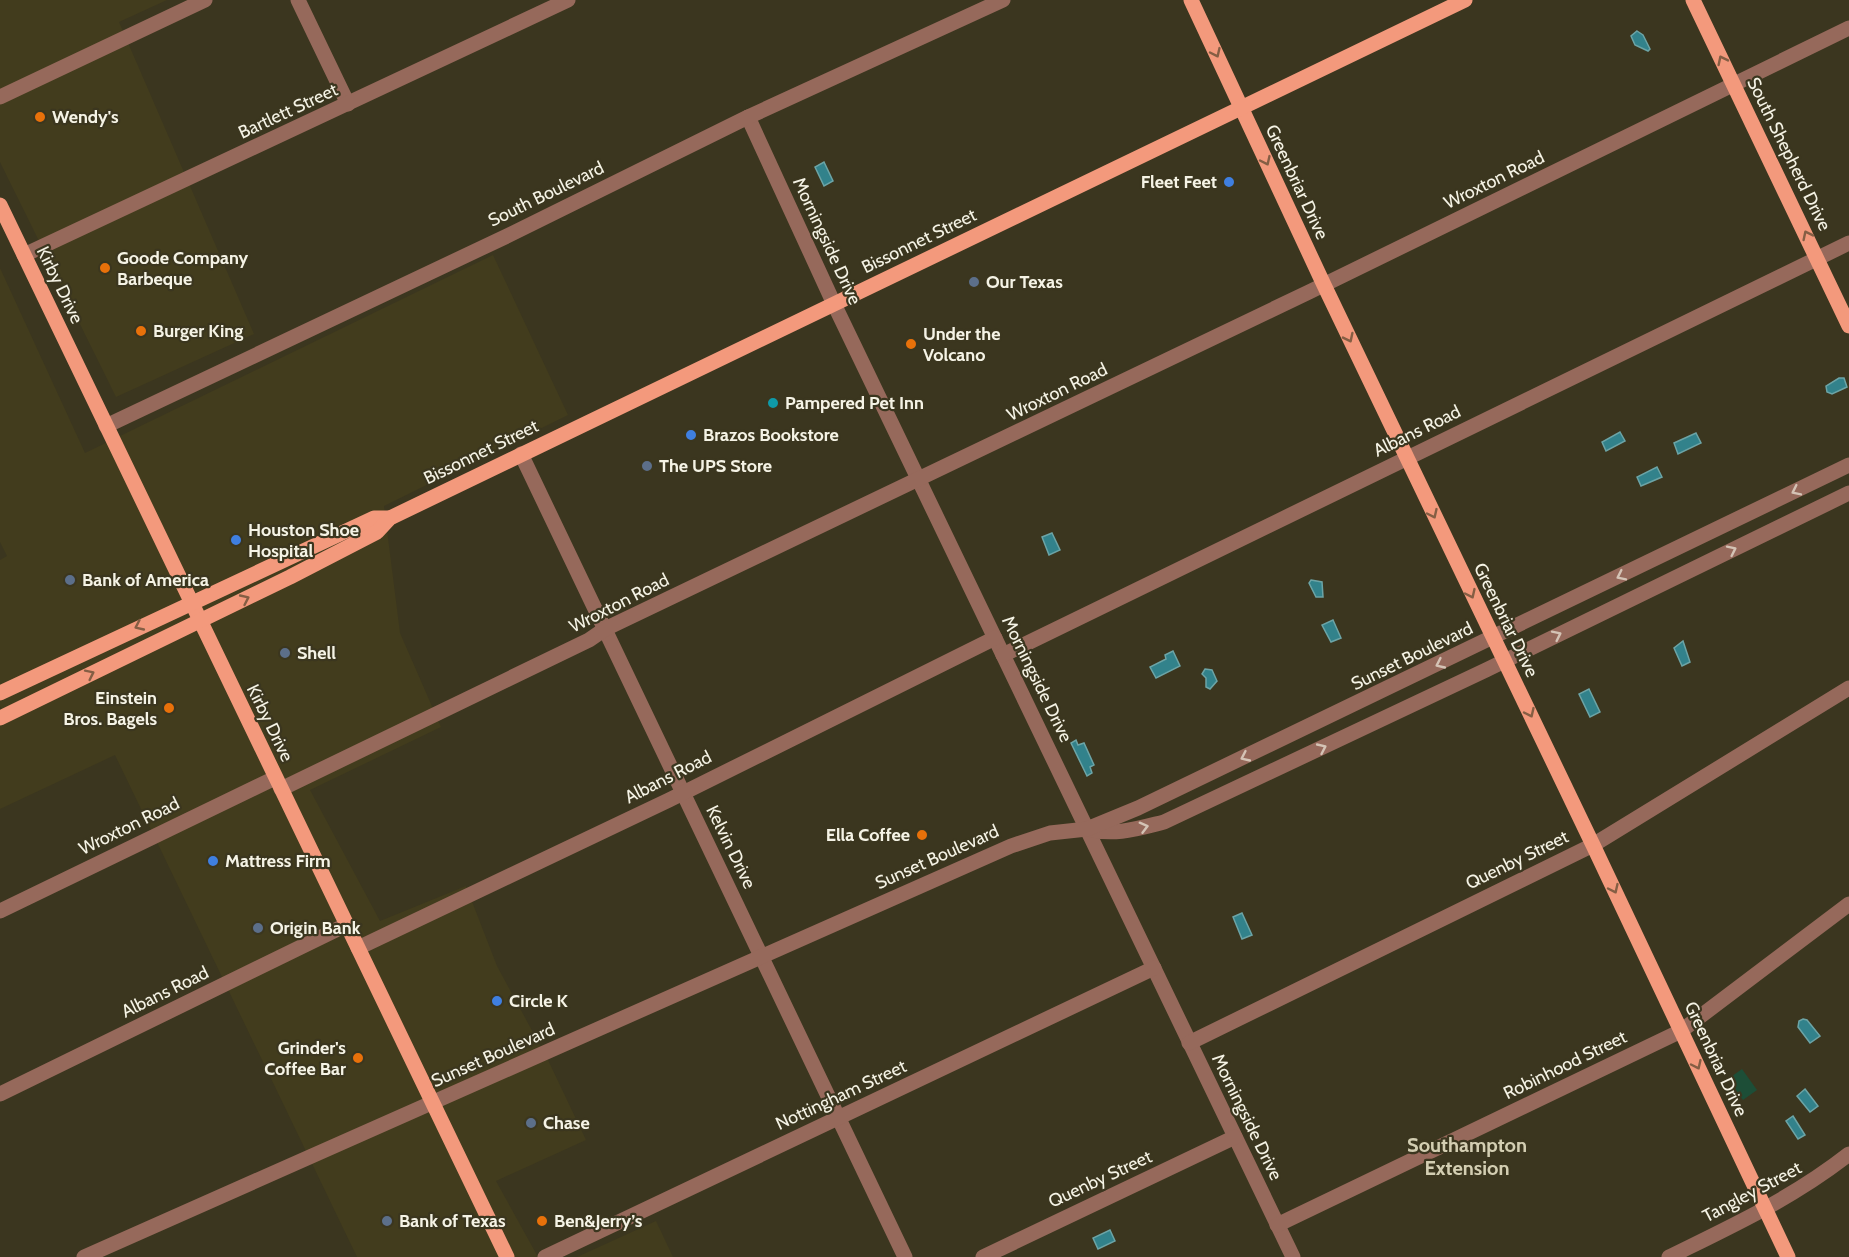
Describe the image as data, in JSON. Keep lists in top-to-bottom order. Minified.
{"streets":{"main road":["South Shepherd Drive","Greenbriar Drive","Bissonnet Street","Kirby Drive"],"street":["Bartlett Street","Wroxton Road","South Boulevard","Morningside Drive","Albans Road","Sunset Boulevard","Kelvin Drive","Quenby Street","Robinhood Street","Nottingham Street","Tangley Street"]},"crossings":[["Bartlett Street","Kirby Drive"],["South Shepherd Drive","Wroxton Road"],["South Shepherd Drive","Albans Road"],["Wroxton Road","Greenbriar Drive"],["Wroxton Road","Morningside Drive"],["Wroxton Road","Kirby Drive"],["Wroxton Road","Kelvin Drive"],["Greenbriar Drive","Bissonnet Street"],["Greenbriar Drive","Albans Road"],["Greenbriar Drive","Sunset Boulevard"],["Greenbriar Drive","Quenby Street"],["Greenbriar Drive","Robinhood Street"],["Greenbriar Drive","Tangley Street"],["South Boulevard","Morningside Drive"],["South Boulevard","Kirby Drive"],["Morningside Drive","Bissonnet Street"],["Morningside Drive","Albans Road"],["Morningside Drive","Sunset Boulevard"],["Morningside Drive","Quenby Street"],["Morningside Drive","Robinhood Street"],["Morningside Drive","Nottingham Street"],["Bissonnet Street","Kirby Drive"],["Bissonnet Street","Kelvin Drive"],["Kirby Drive","Albans Road"],["Kirby Drive","Sunset Boulevard"],["Albans Road","Kelvin Drive"],["Sunset Boulevard","Kelvin Drive"],["Kelvin Drive","Nottingham Street"]],"one_way":["South Shepherd Drive","Greenbriar Drive"],"districts":["Southampton Extension"],"places":["Wendy's","Fleet Feet","Goode Company Barbeque","Our Texas","Burger King","Under the Volcano","Pampered Pet Inn","Brazos Bookstore","The UPS Store","Houston Shoe Hospital","Bank of America","Shell","Einstein Bros. Bagels","Ella Coffee","Mattress Firm","Origin Bank","Circle K","Grinder's Coffee Bar","Chase","Bank of Texas","Ben&Jerry’s"]}
